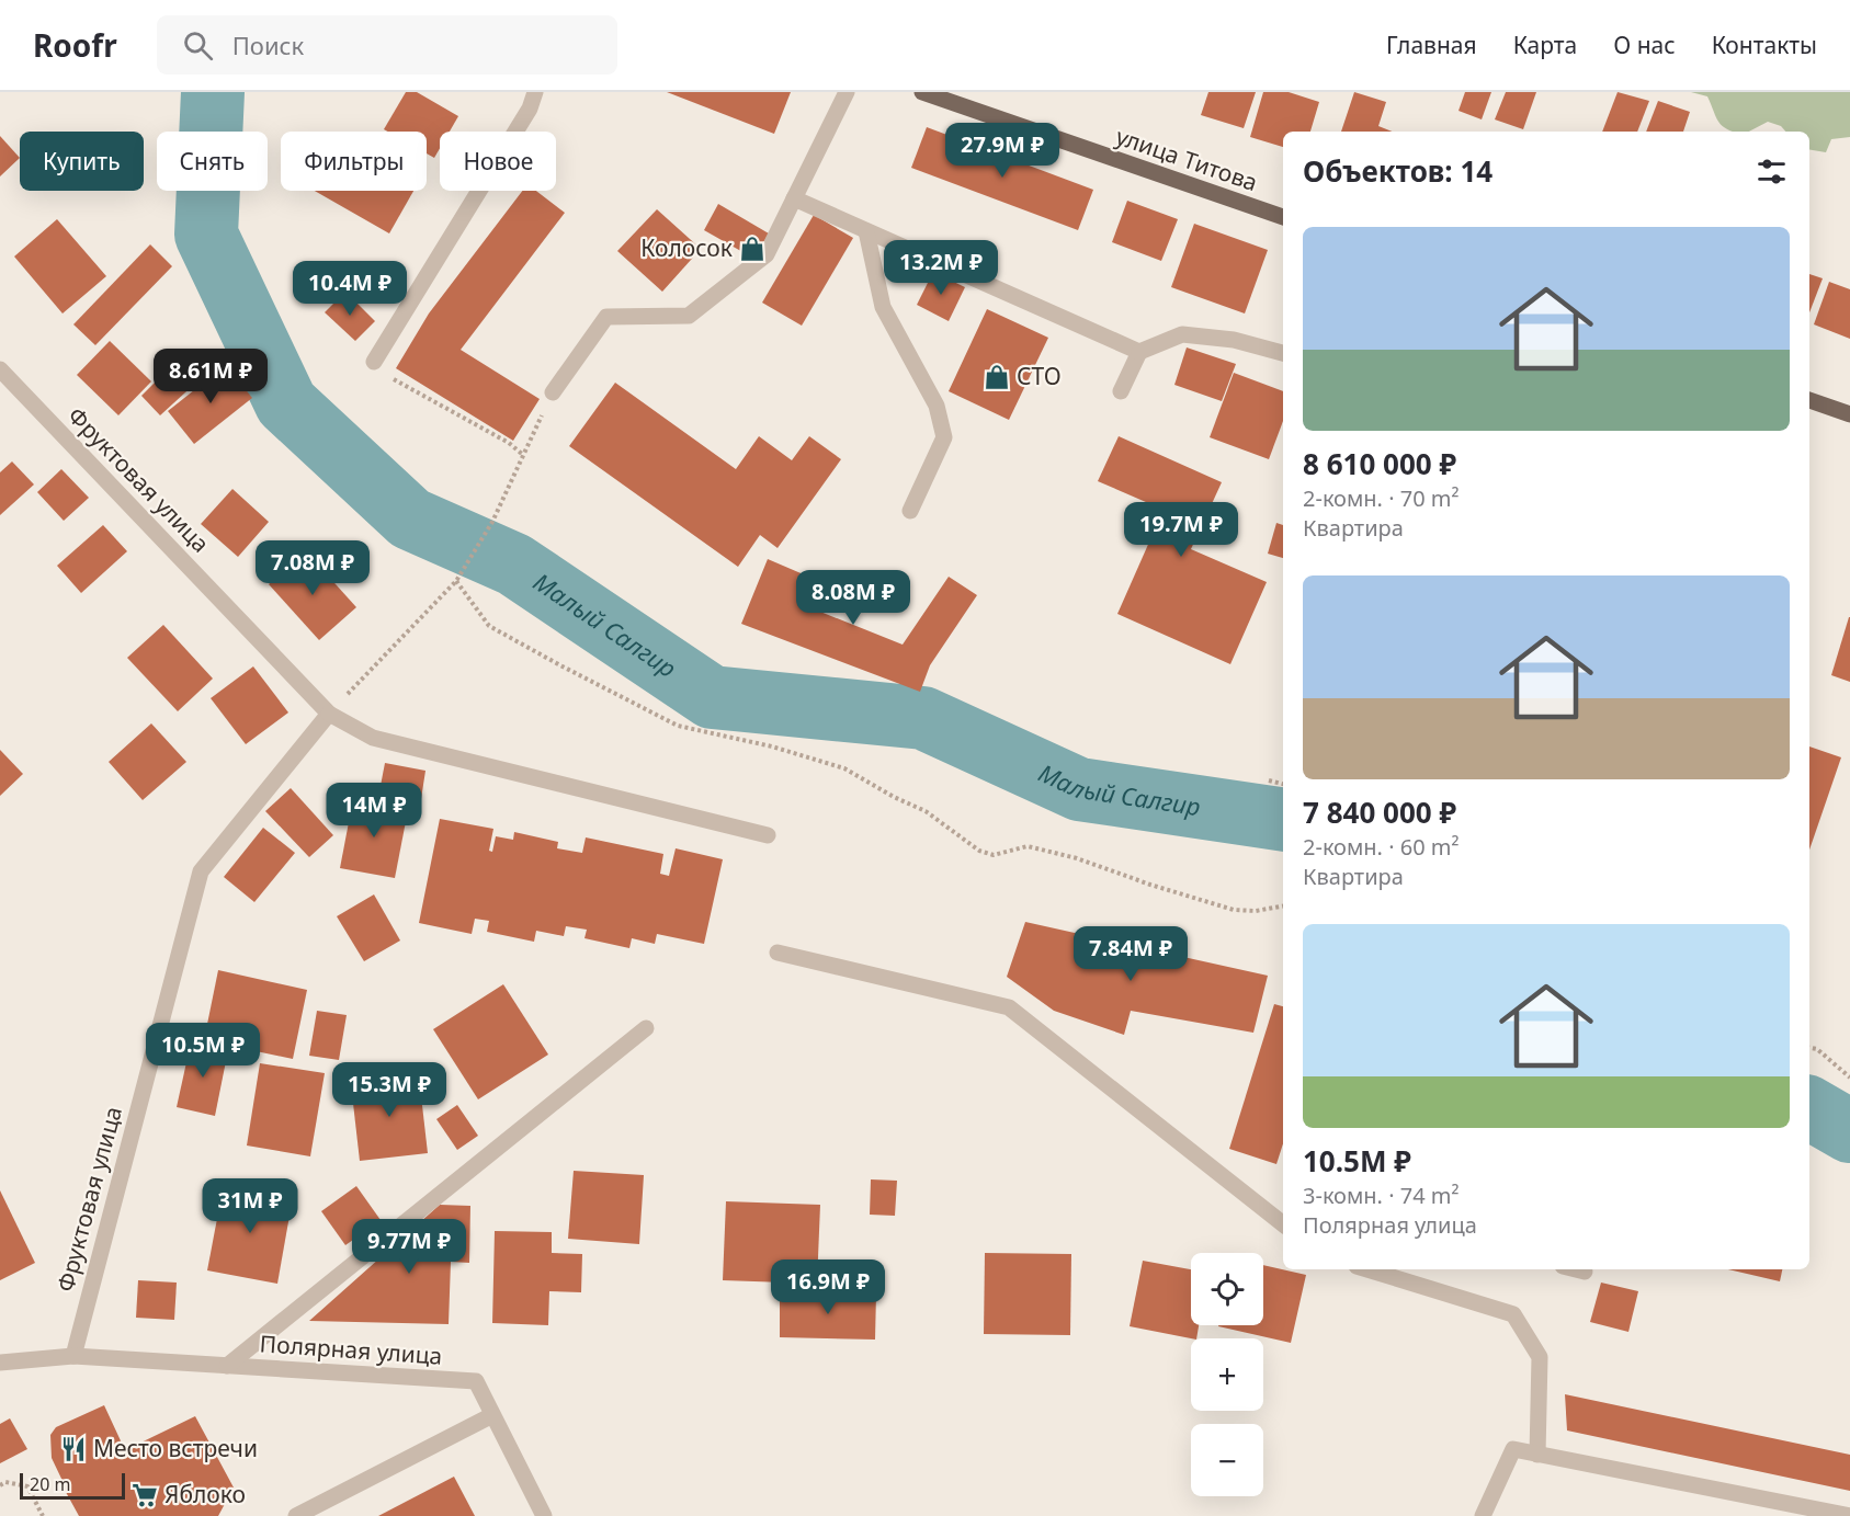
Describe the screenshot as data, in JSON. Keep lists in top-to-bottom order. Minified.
{"streets":{"main road":["улица Титова"],"street":["Фруктовая улица","Полярная улица"]},"crossings":[["Фруктовая улица","Полярная улица"]],"water":["Малый Салгир"],"places":{"shop":["Колосок","СТО"],"restaurant":["Место встречи"],"supermarket":["Яблоко"]},"scale_bar":"20 m","page":{"header":"Roofr","search":"Поиск","nav":["Главная","Карта","О нас","Контакты"],"price":["27.9M ₽","13.2M ₽","10.4M ₽","8.61M ₽","19.7M ₽","7.08M ₽","8.08M ₽","14M ₽","7.84M ₽","10.5M ₽","15.3M ₽","31M ₽","9.77M ₽","16.9M ₽"],"chip":["Купить","Снять","Фильтры","Новое"],"heading":"Объектов: 14","list":[{"name":"8 610 000 ₽","note":"2-комн. · 70 m² · Квартира"},{"name":"7 840 000 ₽","note":"2-комн. · 60 m² · Квартира"},{"name":"10.5M ₽","note":"3-комн. · 74 m² · Полярная улица"}],"map_buttons":["+","−"],"scale":"20 m"}}
